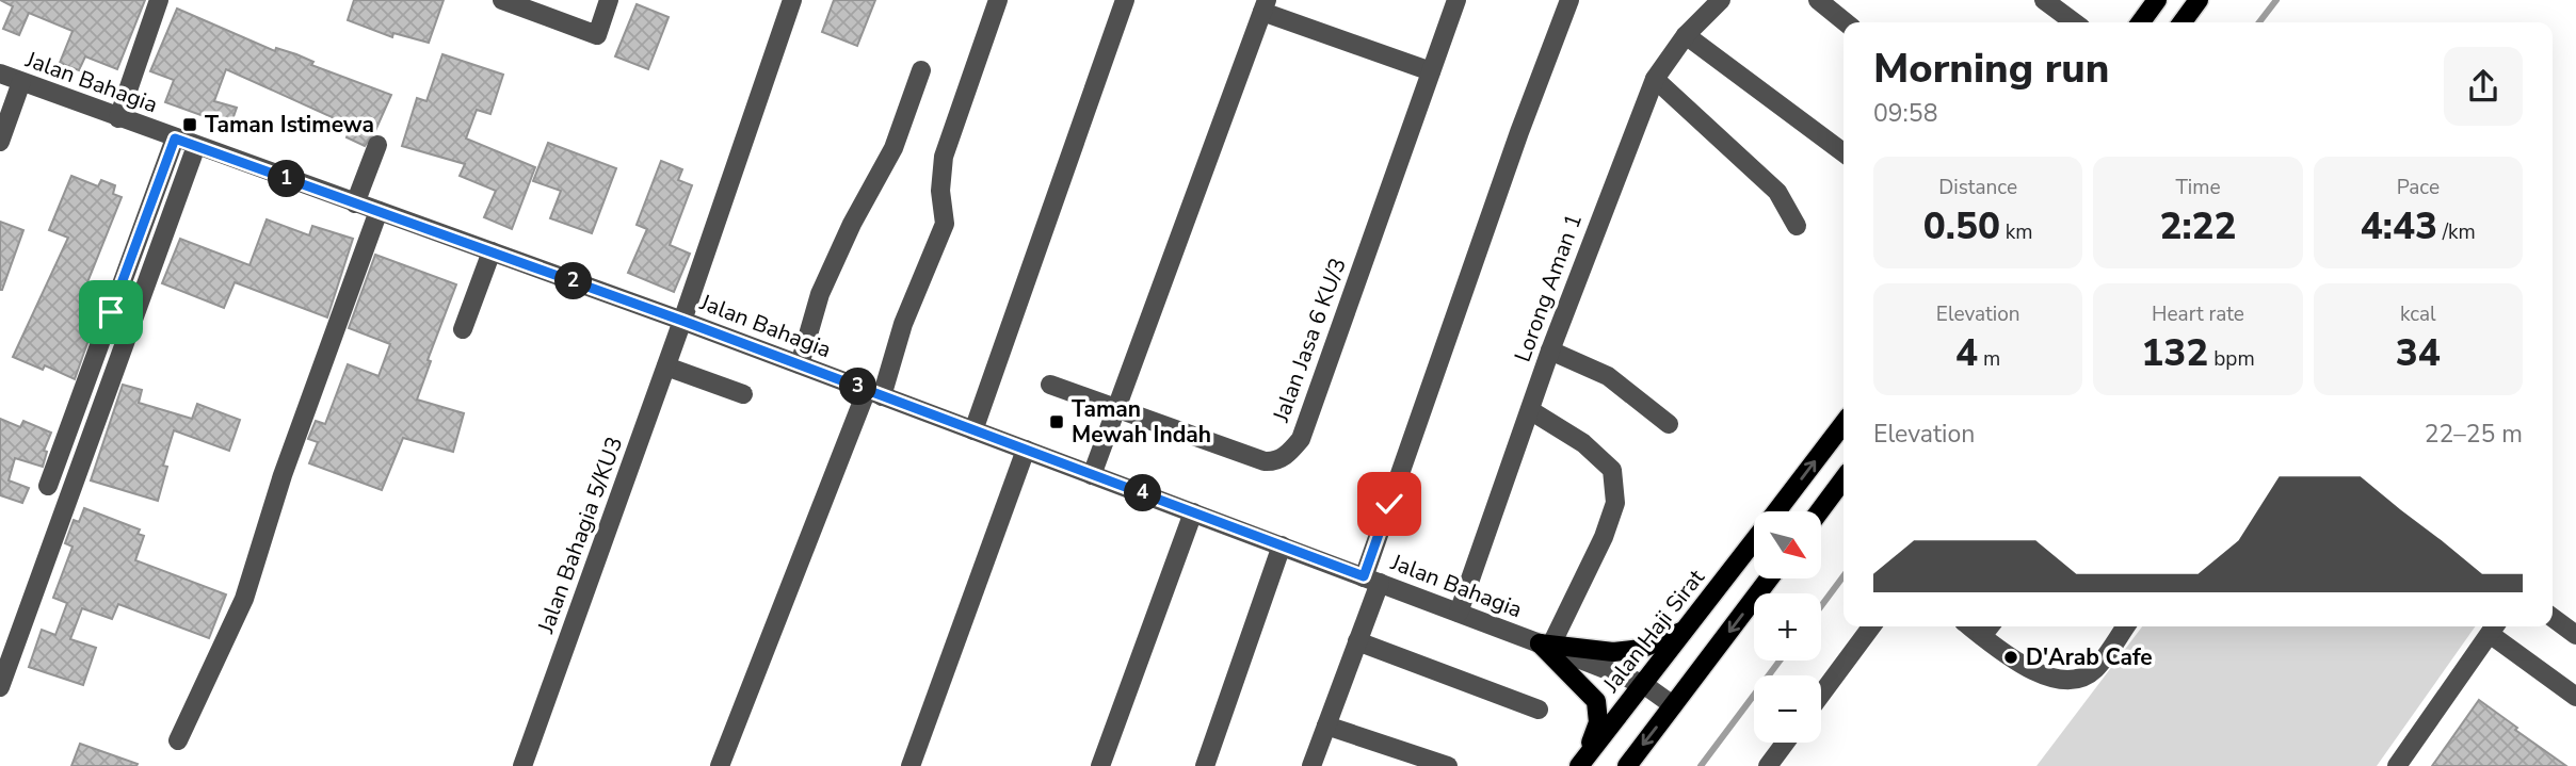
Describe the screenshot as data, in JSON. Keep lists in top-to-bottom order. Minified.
{"streets":{"main road":["Jalan Haji Sirat"],"street":["Jalan Bahagia","Lorong Aman 1","Jalan Jasa 6 KU/3","Jalan Bahagia 5/KU3"]},"crossings":[["Jalan Bahagia","Lorong Aman 1"],["Jalan Bahagia","Jalan Bahagia 5/KU3"],["Jalan Bahagia","Jalan Haji Sirat"]],"places":{"transit":["Taman Istimewa","Taman Mewah Indah"],"other":["D'Arab Cafe"]},"north":"bottom right","page":{"heading":["Morning run","09:58"],"stats":[["Distance","0.50 km"],["Time","2:22"],["Pace","4:43 /km"],["Elevation","4 m"],["Heart rate","132 bpm"],["kcal","34"]],"pins":["1","2","3","4"],"chart":["Elevation","22–25 m"],"map_buttons":["+","−"]}}
